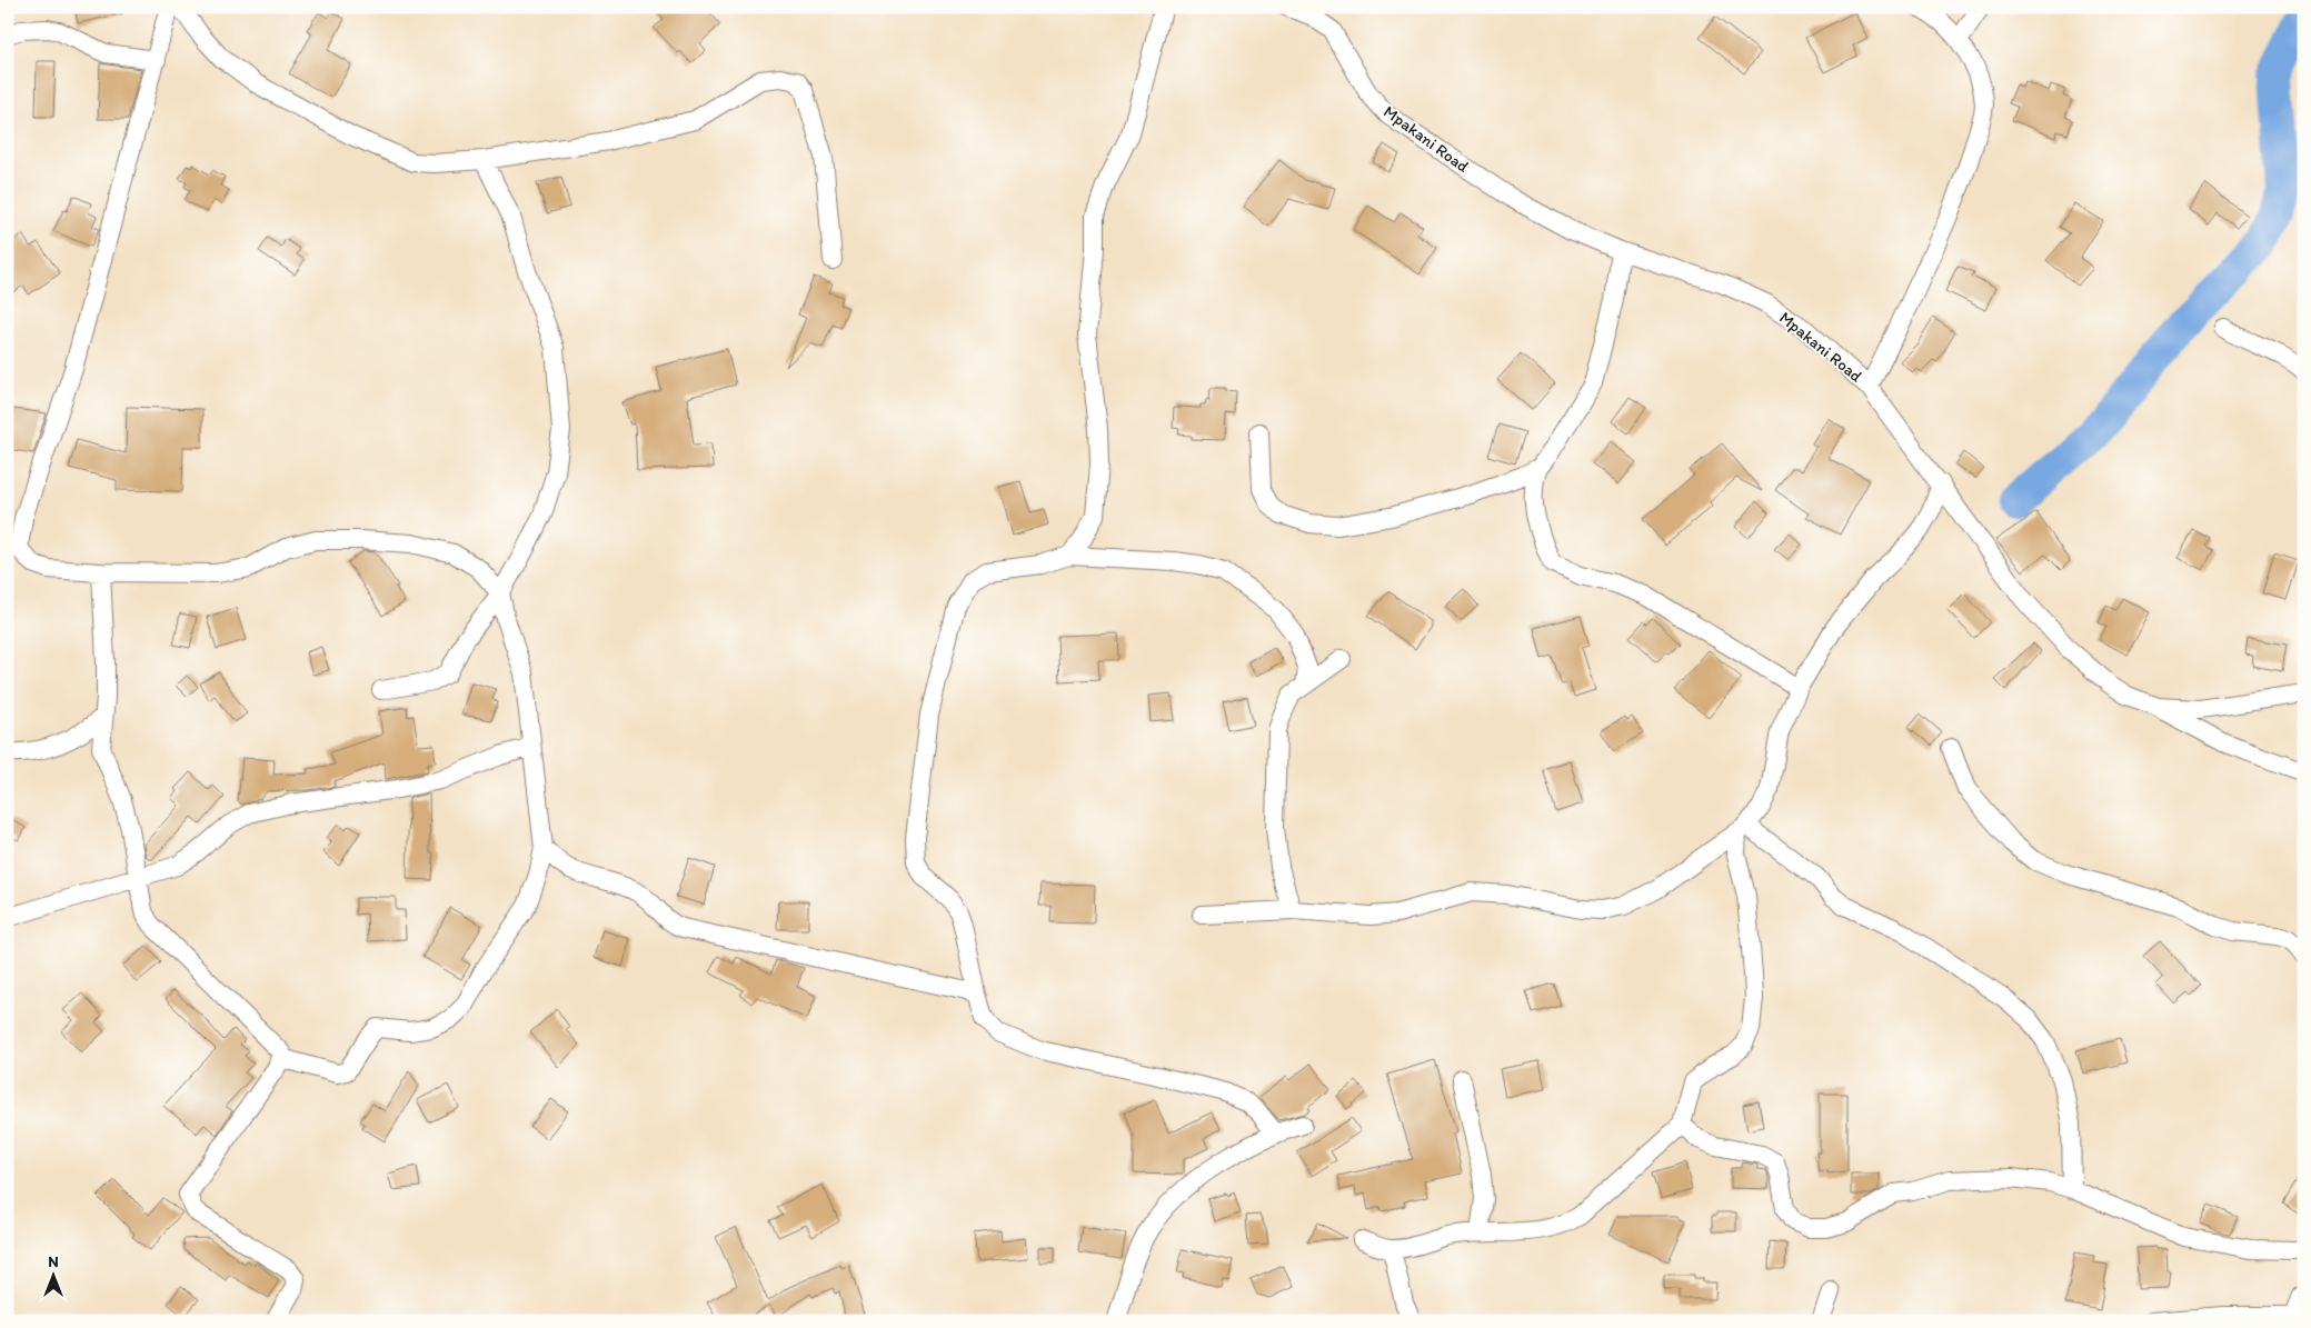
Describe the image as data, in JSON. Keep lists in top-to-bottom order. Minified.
{"streets":{"street":["Mpakani Road"]},"north":"top"}
